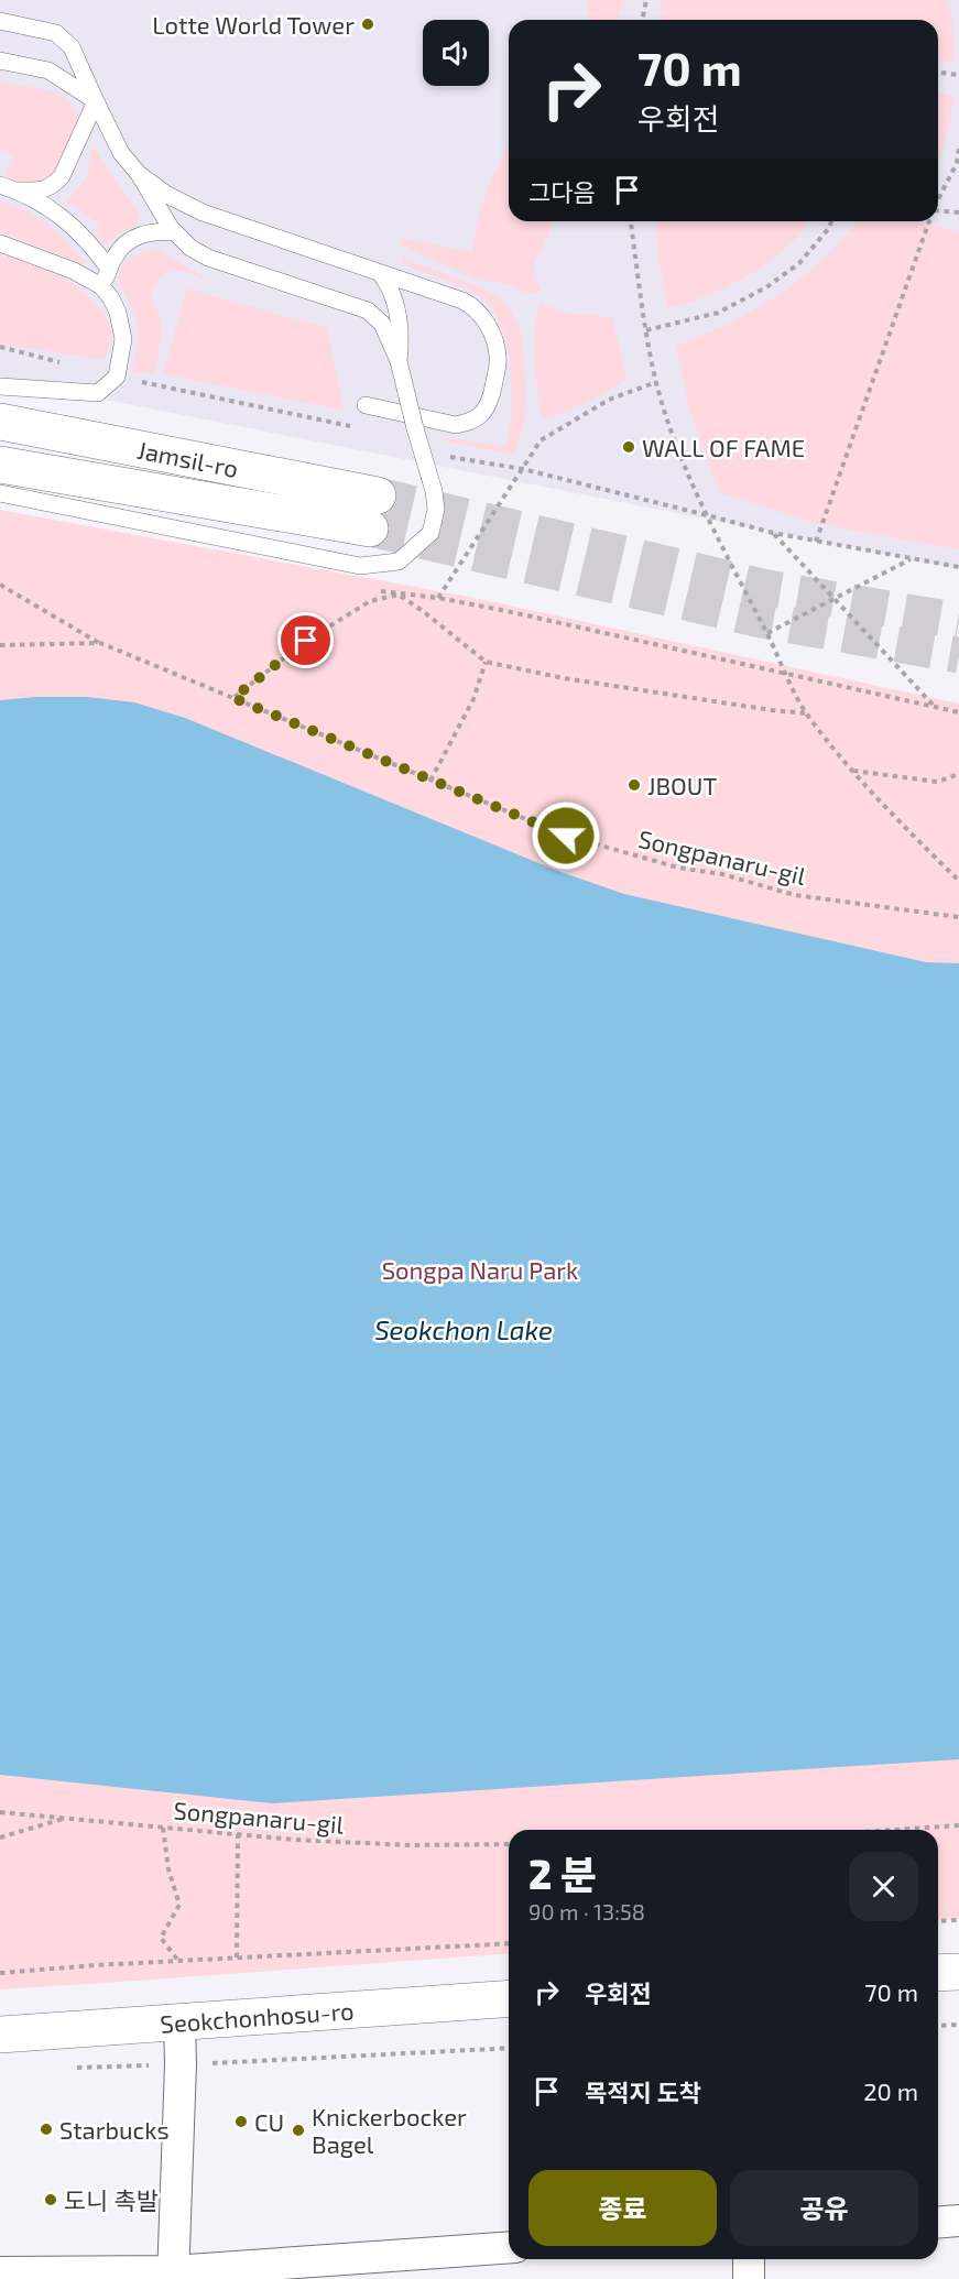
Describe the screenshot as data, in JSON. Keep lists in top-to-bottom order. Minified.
{"streets":{"street":["Jamsil-ro","Seokchonhosu-ro"],"path":["Songpanaru-gil"]},"water":["Seokchon Lake"],"parks":["Songpa Naru Park"],"places":["Lotte World Tower","WALL OF FAME","JBOUT","CU","Starbucks","Knickerbocker Bagel","도니 촉발"],"page":{"turn":["70 m","우회전"],"then":"그다음","heading":["2 분","90 m · 13:58"],"list":[{"name":"우회전","value":"70 m"},{"name":"목적지 도착","value":"20 m"}],"buttons":["종료","공유"]}}
